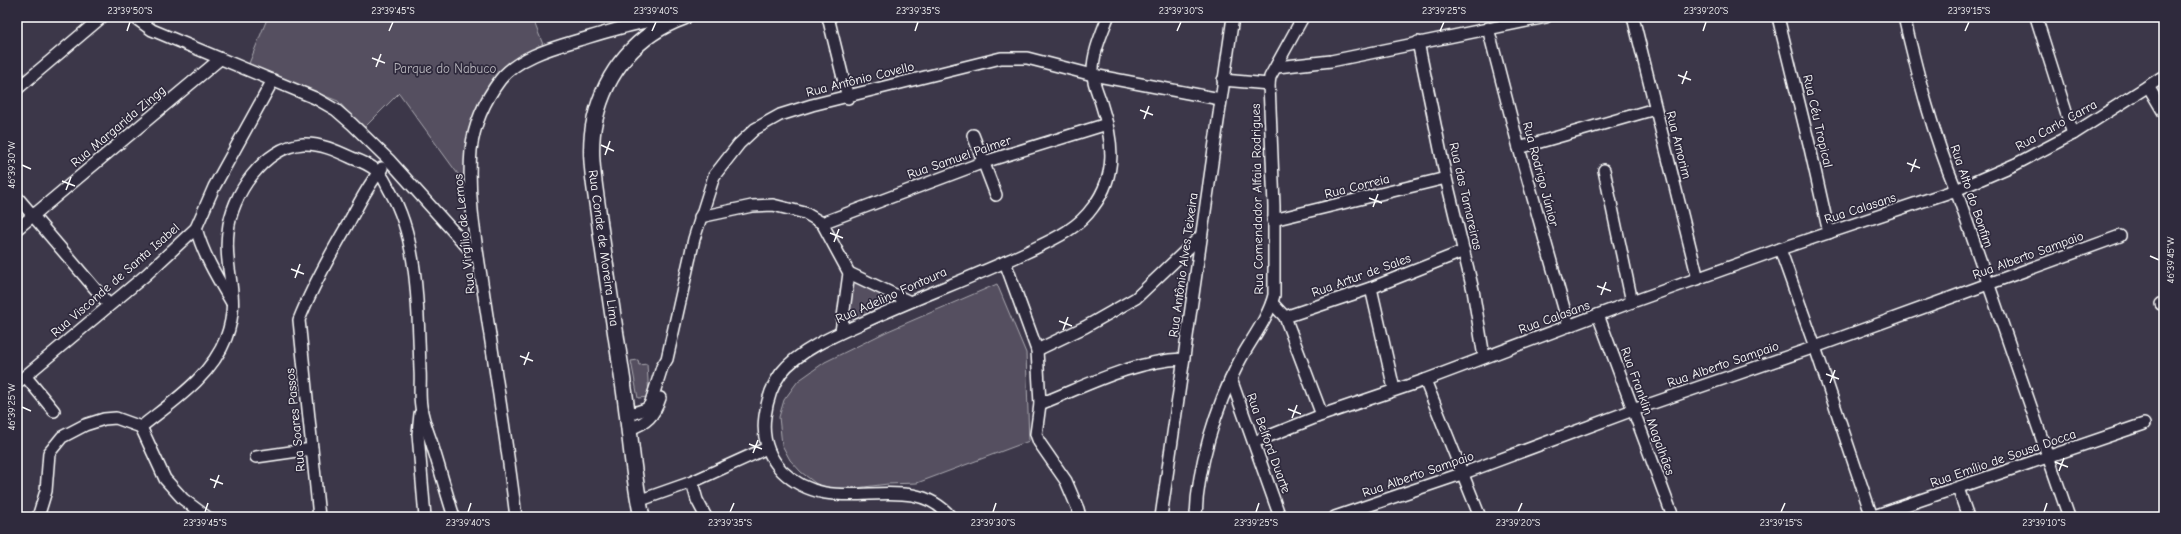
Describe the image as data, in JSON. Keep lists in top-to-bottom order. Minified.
{"streets":{"main road":["Rua Conde de Moreira Lima"],"street":["Rua Antônio Covello","Rua Céu Tropical","Rua Carlo Carra","Rua Margarida Zingg","Rua Amorim","Rua Samuel Palmer","Rua Rodrigo Júnior","Rua Correia","Rua das Tamareiras","Rua Alto do Bonfim","Rua Comendador Alfaia Rodrigues","Rua Calasans","Rua Virgílio de Lemos","Rua Alberto Sampaio","Rua Antônio Alves Teixeira","Rua Artur de Sales","Rua Visconde de Santa Isabel","Rua Adelino Fontoura","Rua Franklin Magalhães","Rua Soares Passos","Rua Belford Duarte","Rua Emílio de Sousa Docca"]},"crossings":[["Rua Antônio Covello","Rua Conde de Moreira Lima"],["Rua Antônio Covello","Rua Antônio Alves Teixeira"],["Rua Antônio Covello","Rua Adelino Fontoura"],["Rua Céu Tropical","Rua Calasans"],["Rua Carlo Carra","Rua Alto do Bonfim"],["Rua Carlo Carra","Rua Calasans"],["Rua Amorim","Rua Calasans"],["Rua Samuel Palmer","Rua Adelino Fontoura"],["Rua Rodrigo Júnior","Rua Calasans"],["Rua Correia","Rua das Tamareiras"],["Rua Correia","Rua Comendador Alfaia Rodrigues"],["Rua das Tamareiras","Rua Calasans"],["Rua das Tamareiras","Rua Artur de Sales"],["Rua Alto do Bonfim","Rua Calasans"],["Rua Alto do Bonfim","Rua Alberto Sampaio"],["Rua Alto do Bonfim","Rua Emílio de Sousa Docca"],["Rua Comendador Alfaia Rodrigues","Rua Belford Duarte"],["Rua Calasans","Rua Franklin Magalhães"],["Rua Calasans","Rua Belford Duarte"],["Rua Virgílio de Lemos","Rua Conde de Moreira Lima"],["Rua Alberto Sampaio","Rua Franklin Magalhães"]],"parks":["Parque do Nabuco"],"coordinates":["23°39'50\"S","23°39'45\"S","23°39'40\"S","23°39'35\"S","23°39'30\"S","23°39'25\"S","23°39'20\"S","23°39'15\"S","46°39'30\"W","46°39'45\"W","46°39'25\"W","23°39'10\"S"]}
